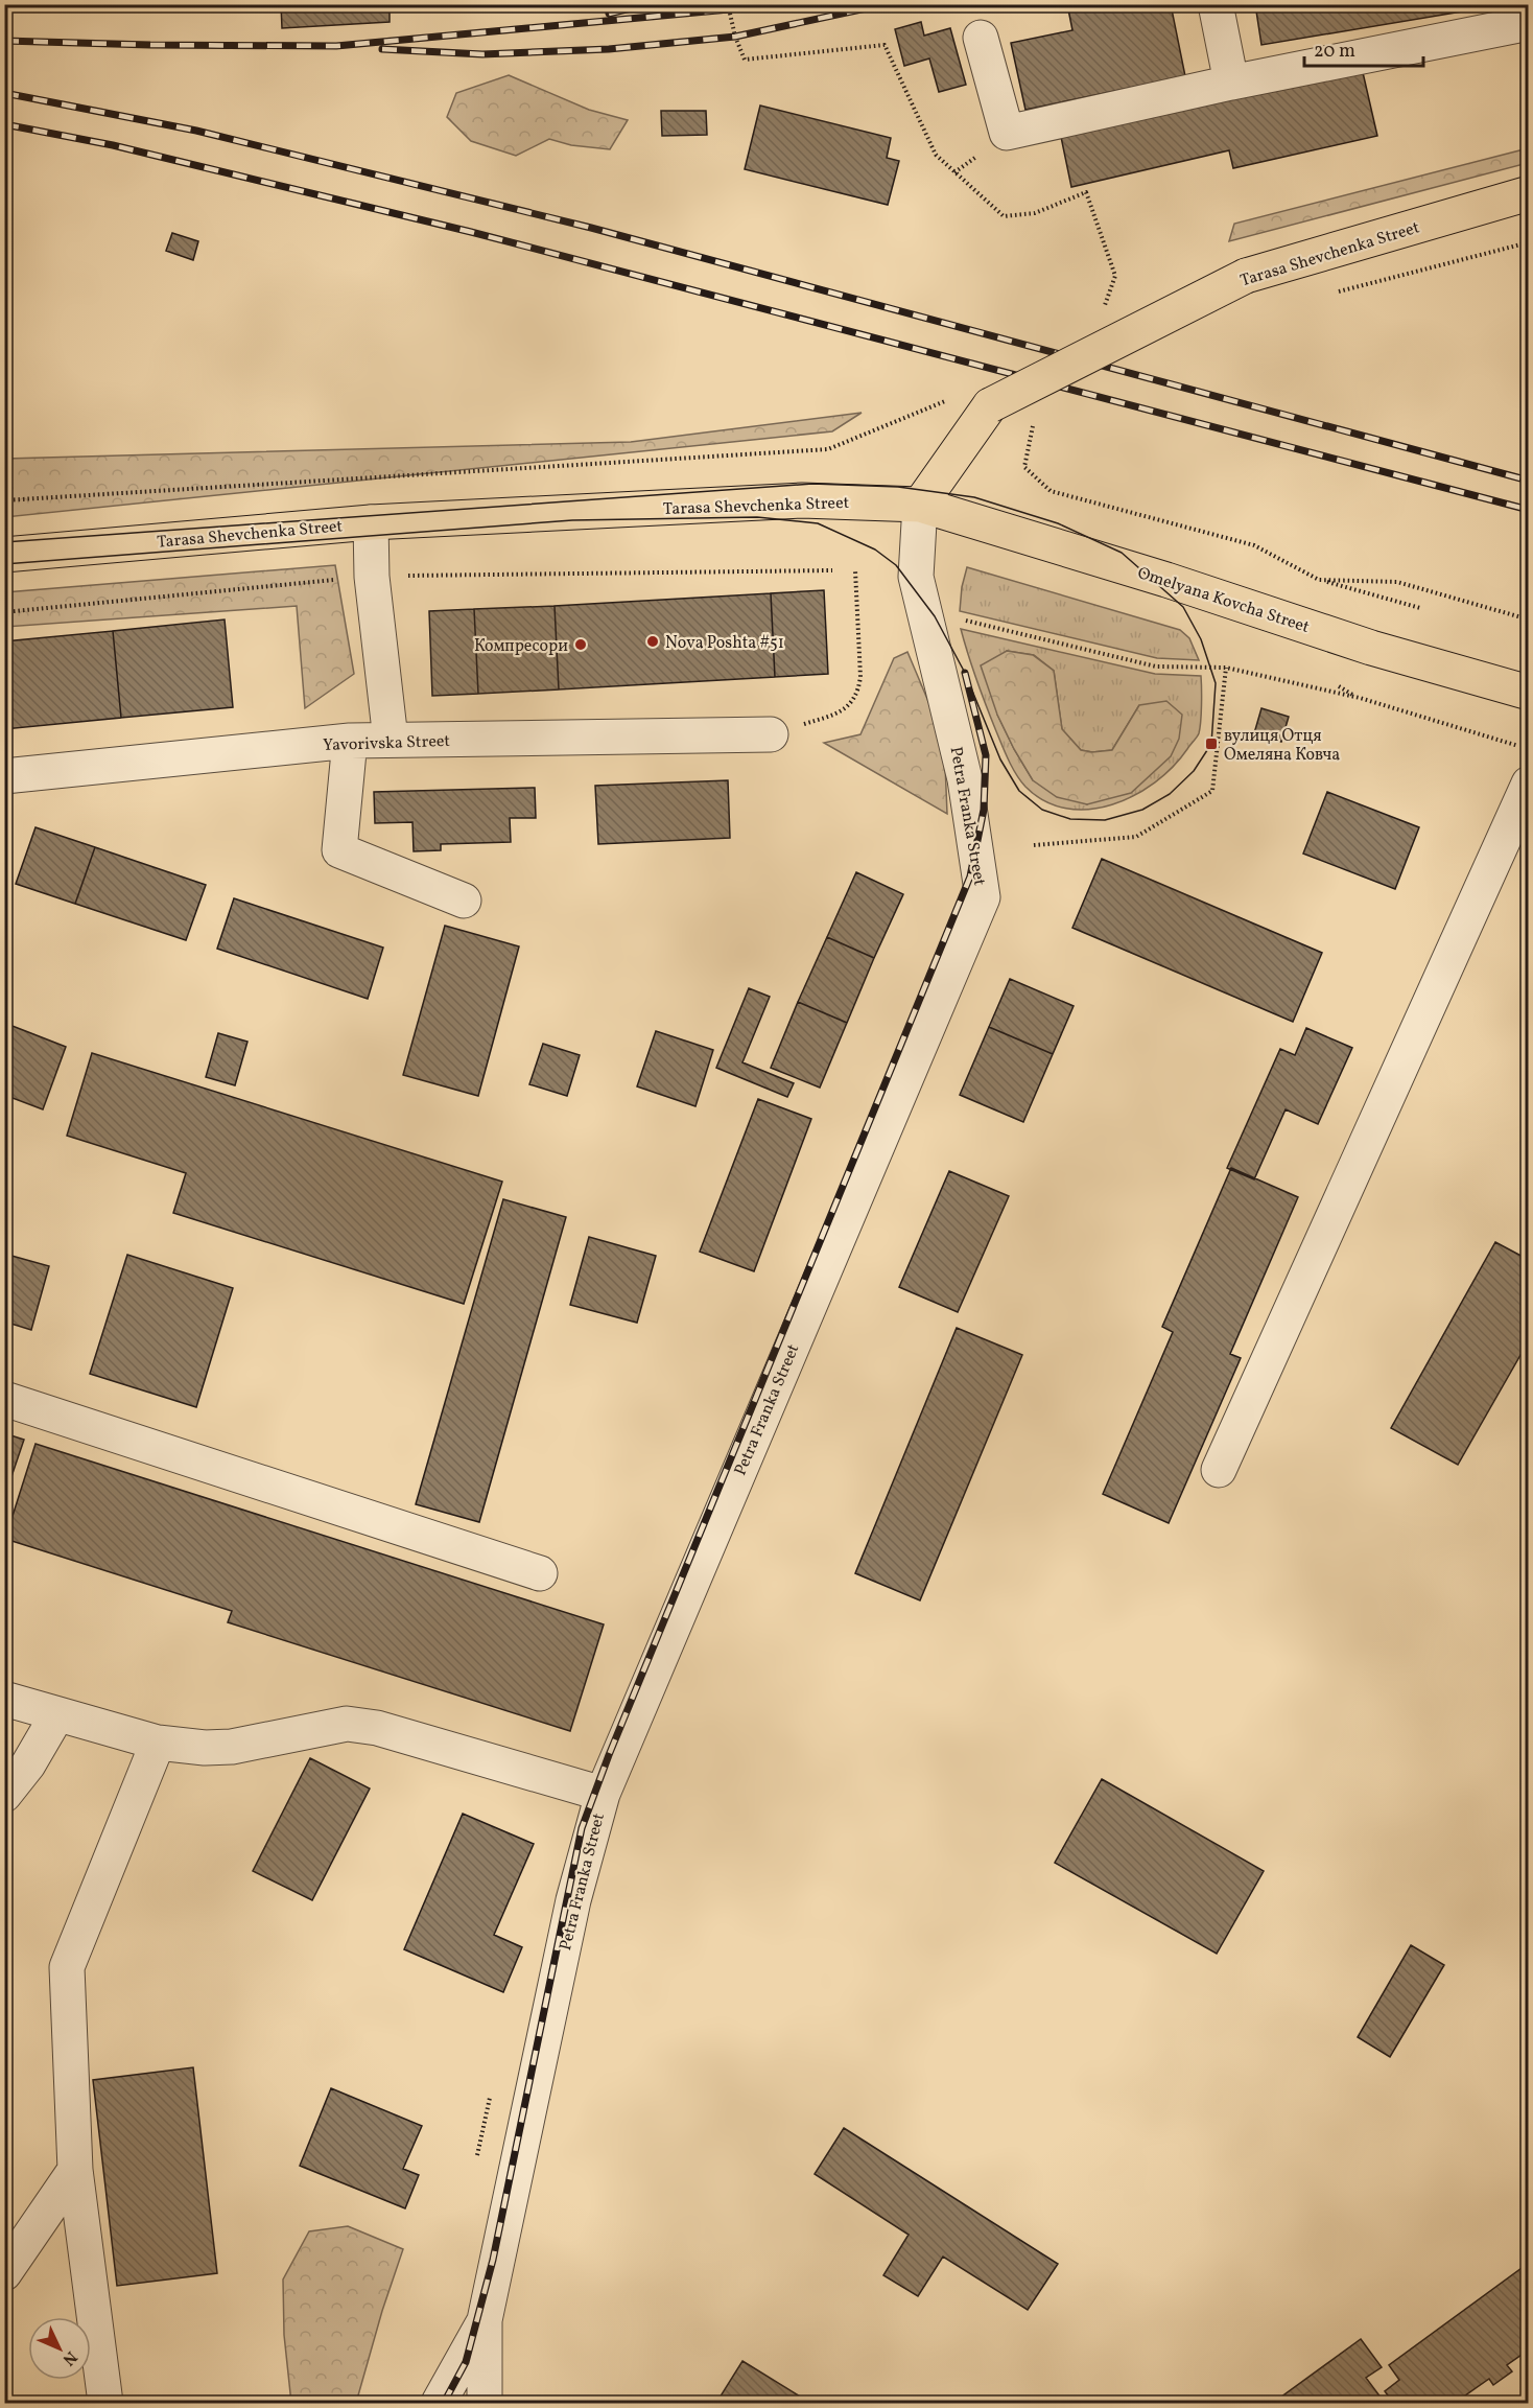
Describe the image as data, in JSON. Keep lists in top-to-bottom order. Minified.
{"streets":{"main road":["Tarasa Shevchenka Street","Omelyana Kovcha Street"],"street":["Yavorivska Street","Petra Franka Street"]},"crossings":[["Tarasa Shevchenka Street","Omelyana Kovcha Street"],["Tarasa Shevchenka Street","Petra Franka Street"],["Omelyana Kovcha Street","Petra Franka Street"]],"places":{"other":["Nova Poshta #51","Компресори"],"transit":["вулиця Отця Омеляна Ковча"]},"scale_bar":"20 m","north":"bottom right"}
